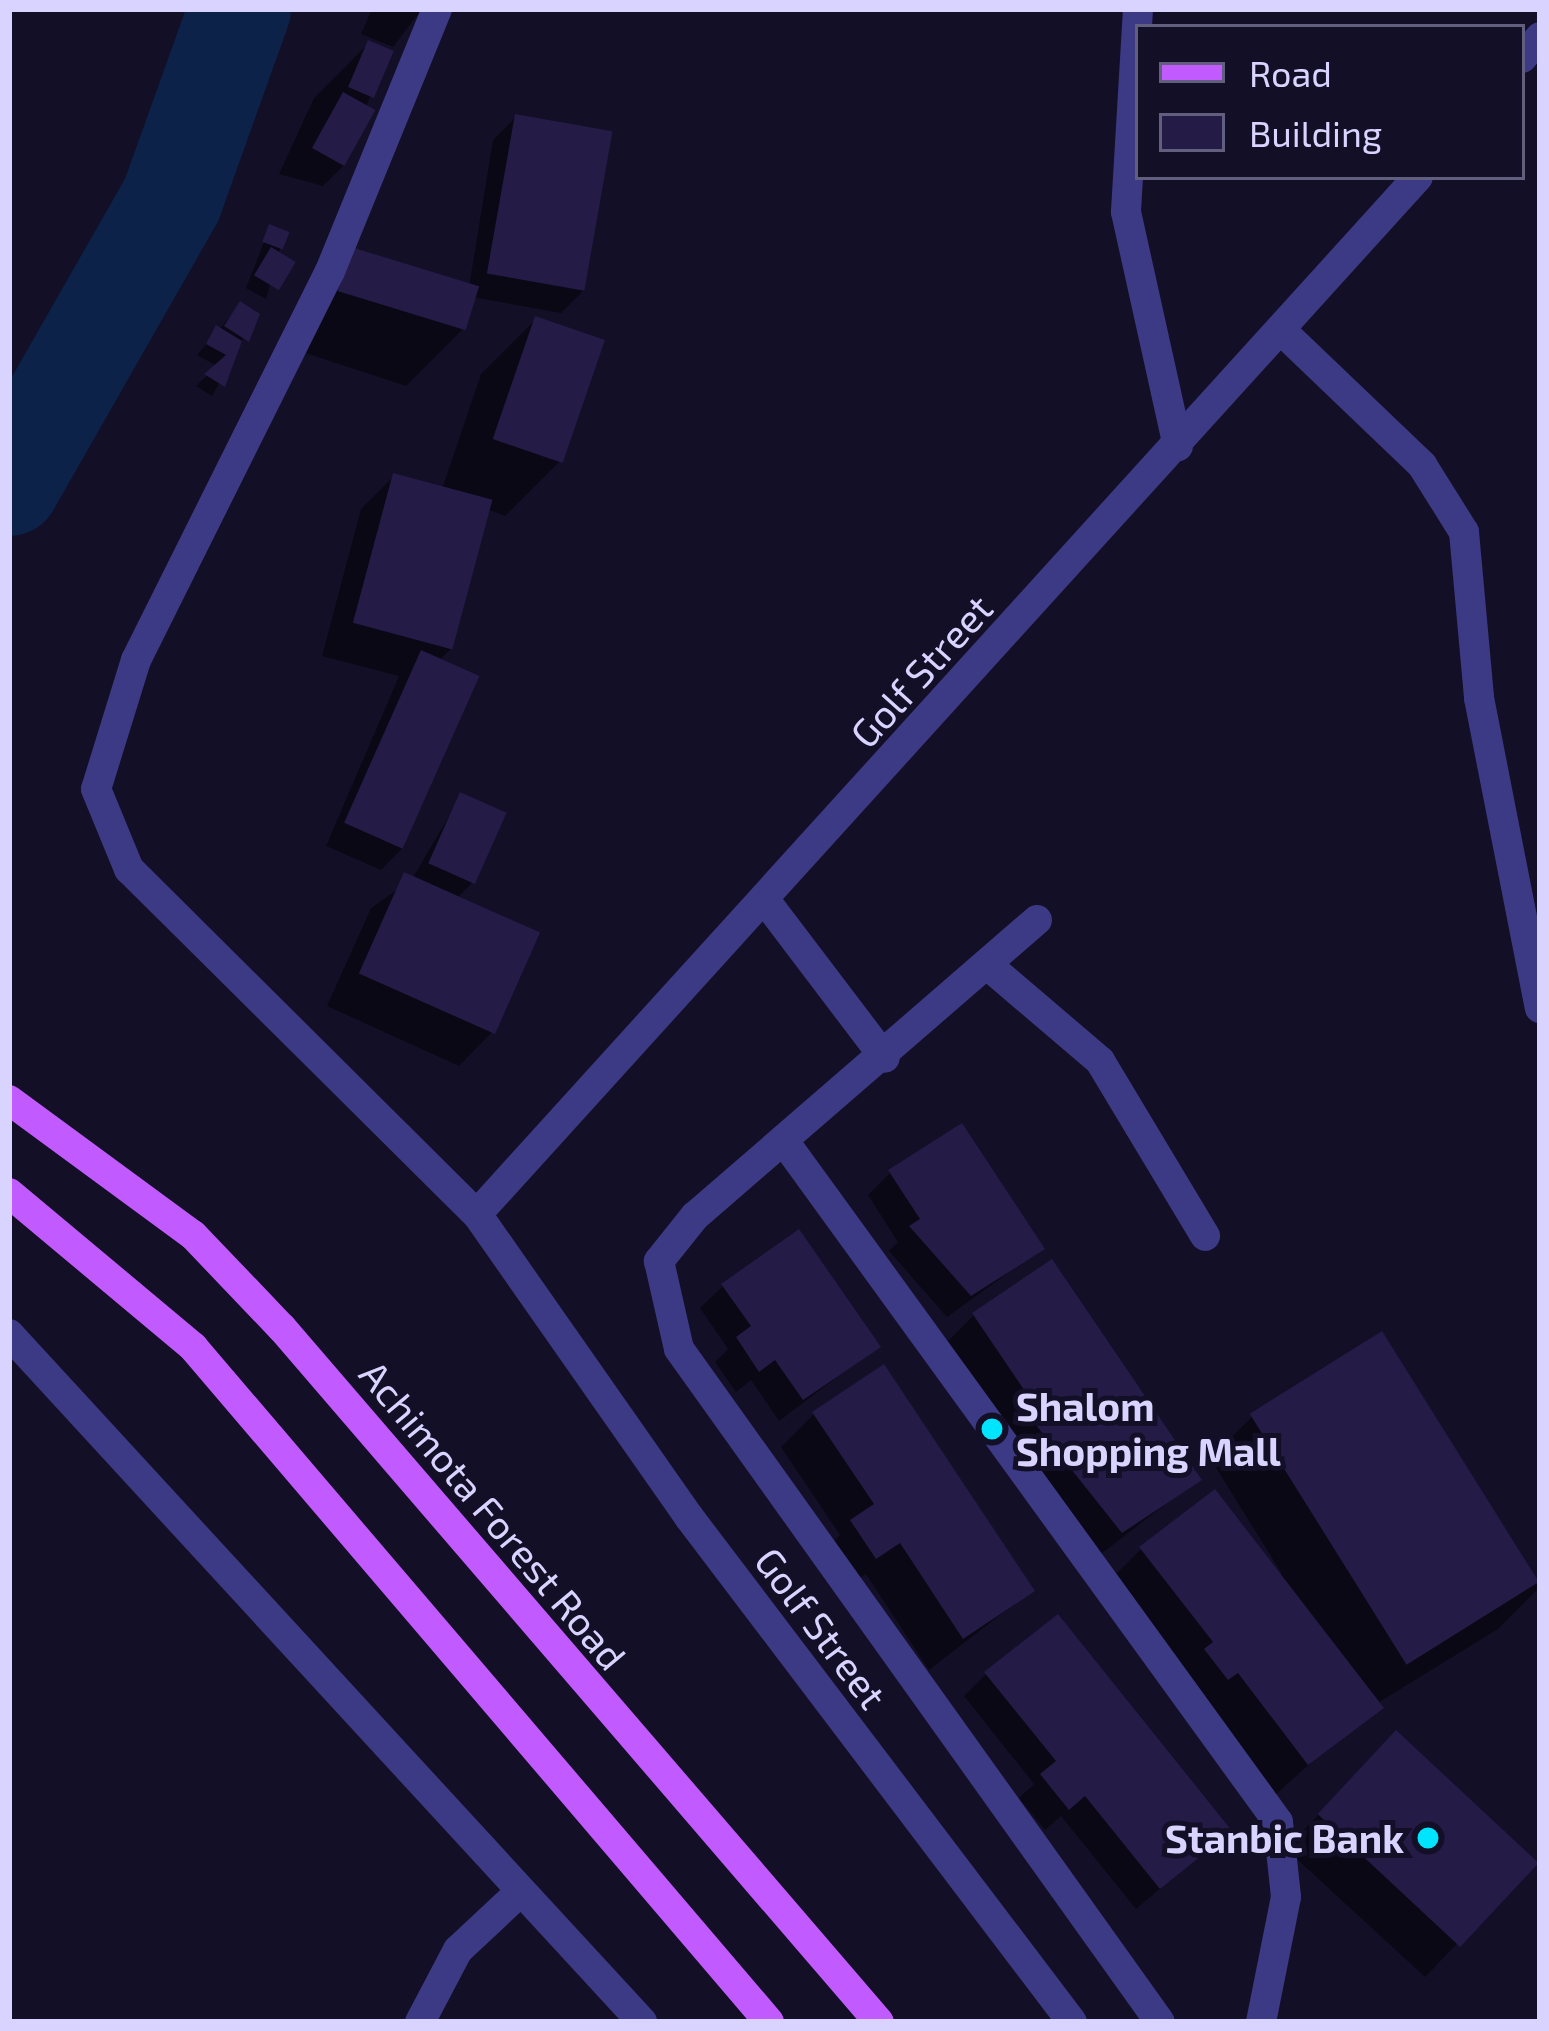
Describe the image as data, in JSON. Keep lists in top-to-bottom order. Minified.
{"streets":{"main road":["Achimota Forest Road"],"street":["Golf Street"]},"places":["Shalom Shopping Mall","Stanbic Bank"],"legend":["Road","Building"]}
